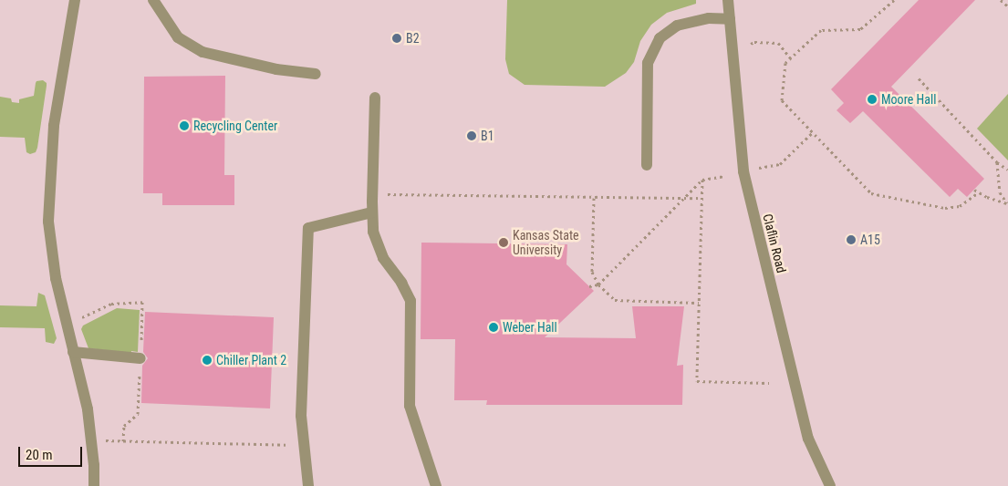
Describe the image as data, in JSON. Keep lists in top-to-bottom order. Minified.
{"streets":{"street":["Claflin Road"]},"places":["B2","Moore Hall","Recycling Center","B1","A15","Kansas State University","Weber Hall","Chiller Plant 2"],"scale_bar":"20 m"}
